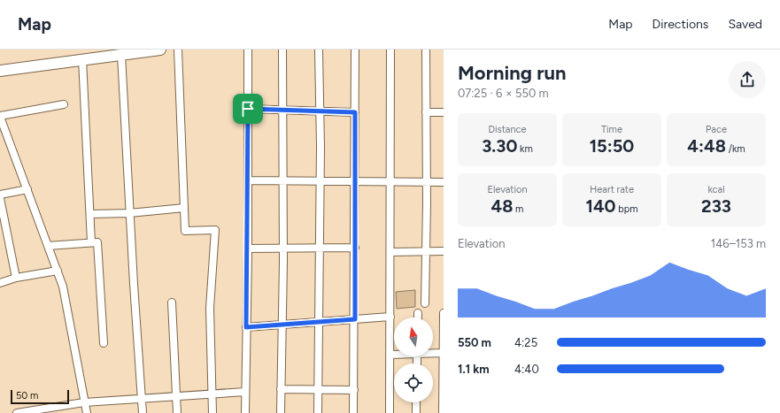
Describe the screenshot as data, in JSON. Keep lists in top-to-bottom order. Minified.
{"scale_bar":"50 m","north":"top","page":{"header":"Map","nav":["Map","Directions","Saved"],"heading":["Morning run","07:25 · 6 × 550 m"],"stats":[["Distance","3.30 km"],["Time","15:50"],["Pace","4:48 /km"],["Elevation","48 m"],["Heart rate","140 bpm"],["kcal","233"]],"chart":["Elevation","146–153 m"],"list":[{"name":"550 m","note":"4:25"},{"name":"1.1 km","note":"4:40"}],"scale":"50 m"}}
